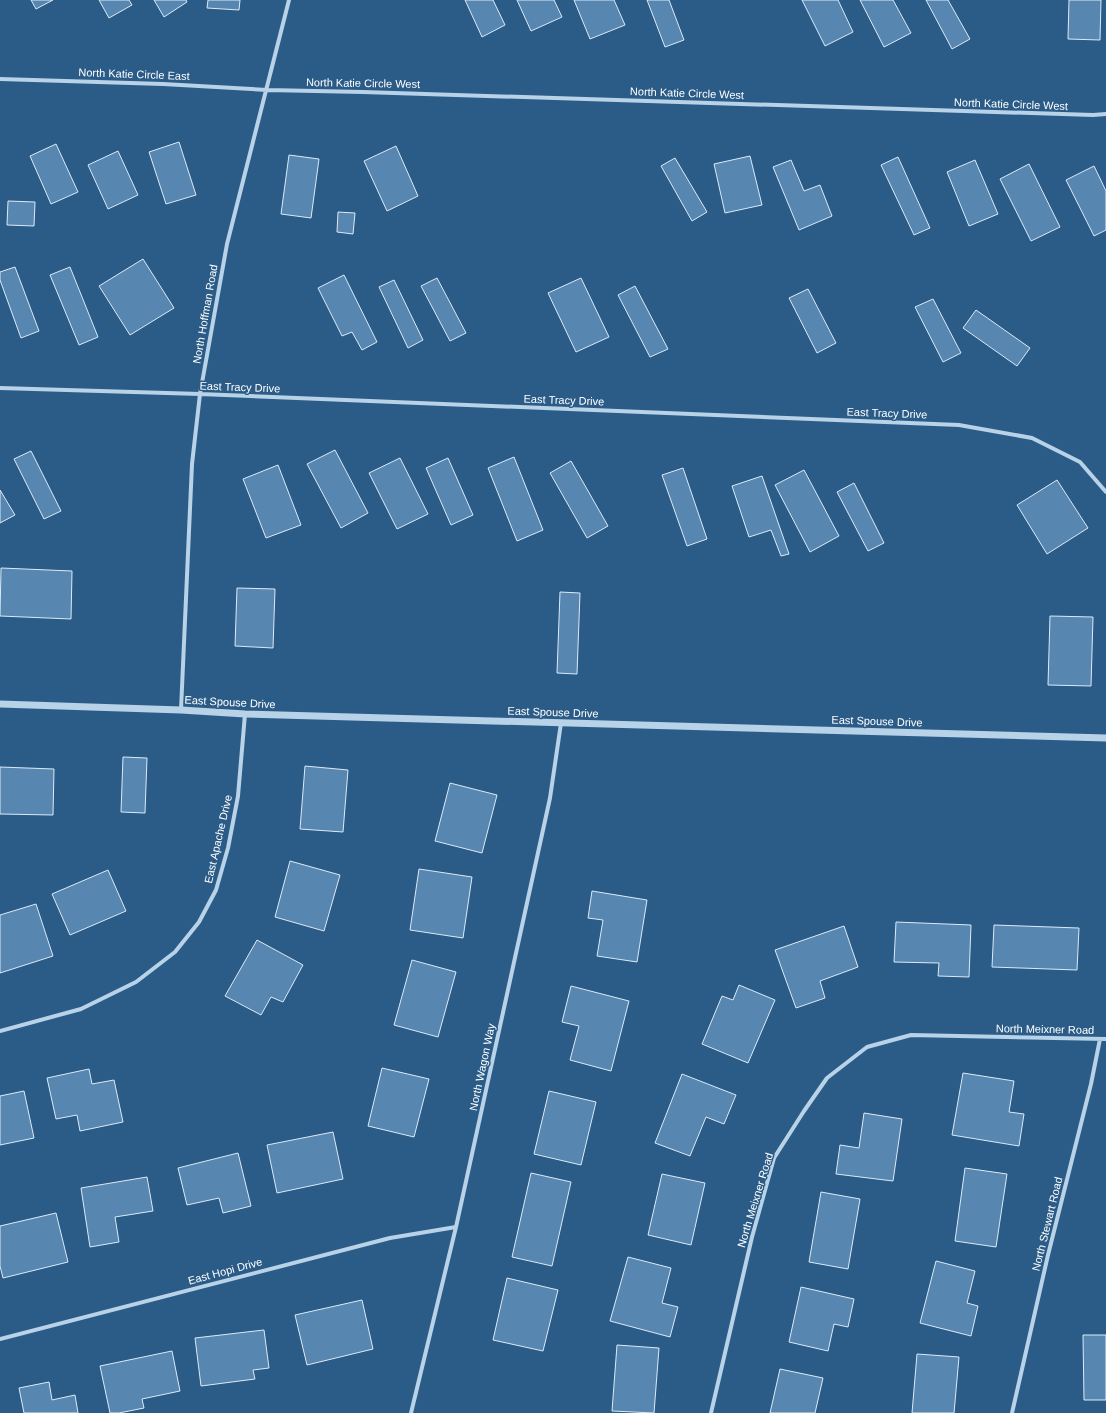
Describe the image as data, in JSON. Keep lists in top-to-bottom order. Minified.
{"streets":{"street":["North Katie Circle East","North Katie Circle West","North Hoffman Road","East Tracy Drive","East Spouse Drive","East Apache Drive","North Meixner Road","North Wagon Way","North Stewart Road","East Hopi Drive"]},"crossings":[["North Katie Circle East","North Katie Circle West"],["North Katie Circle East","North Hoffman Road"],["North Katie Circle West","North Hoffman Road"],["North Hoffman Road","East Tracy Drive"],["North Hoffman Road","East Spouse Drive"],["East Spouse Drive","East Apache Drive"],["East Spouse Drive","North Wagon Way"],["North Meixner Road","North Stewart Road"],["North Wagon Way","East Hopi Drive"]]}
